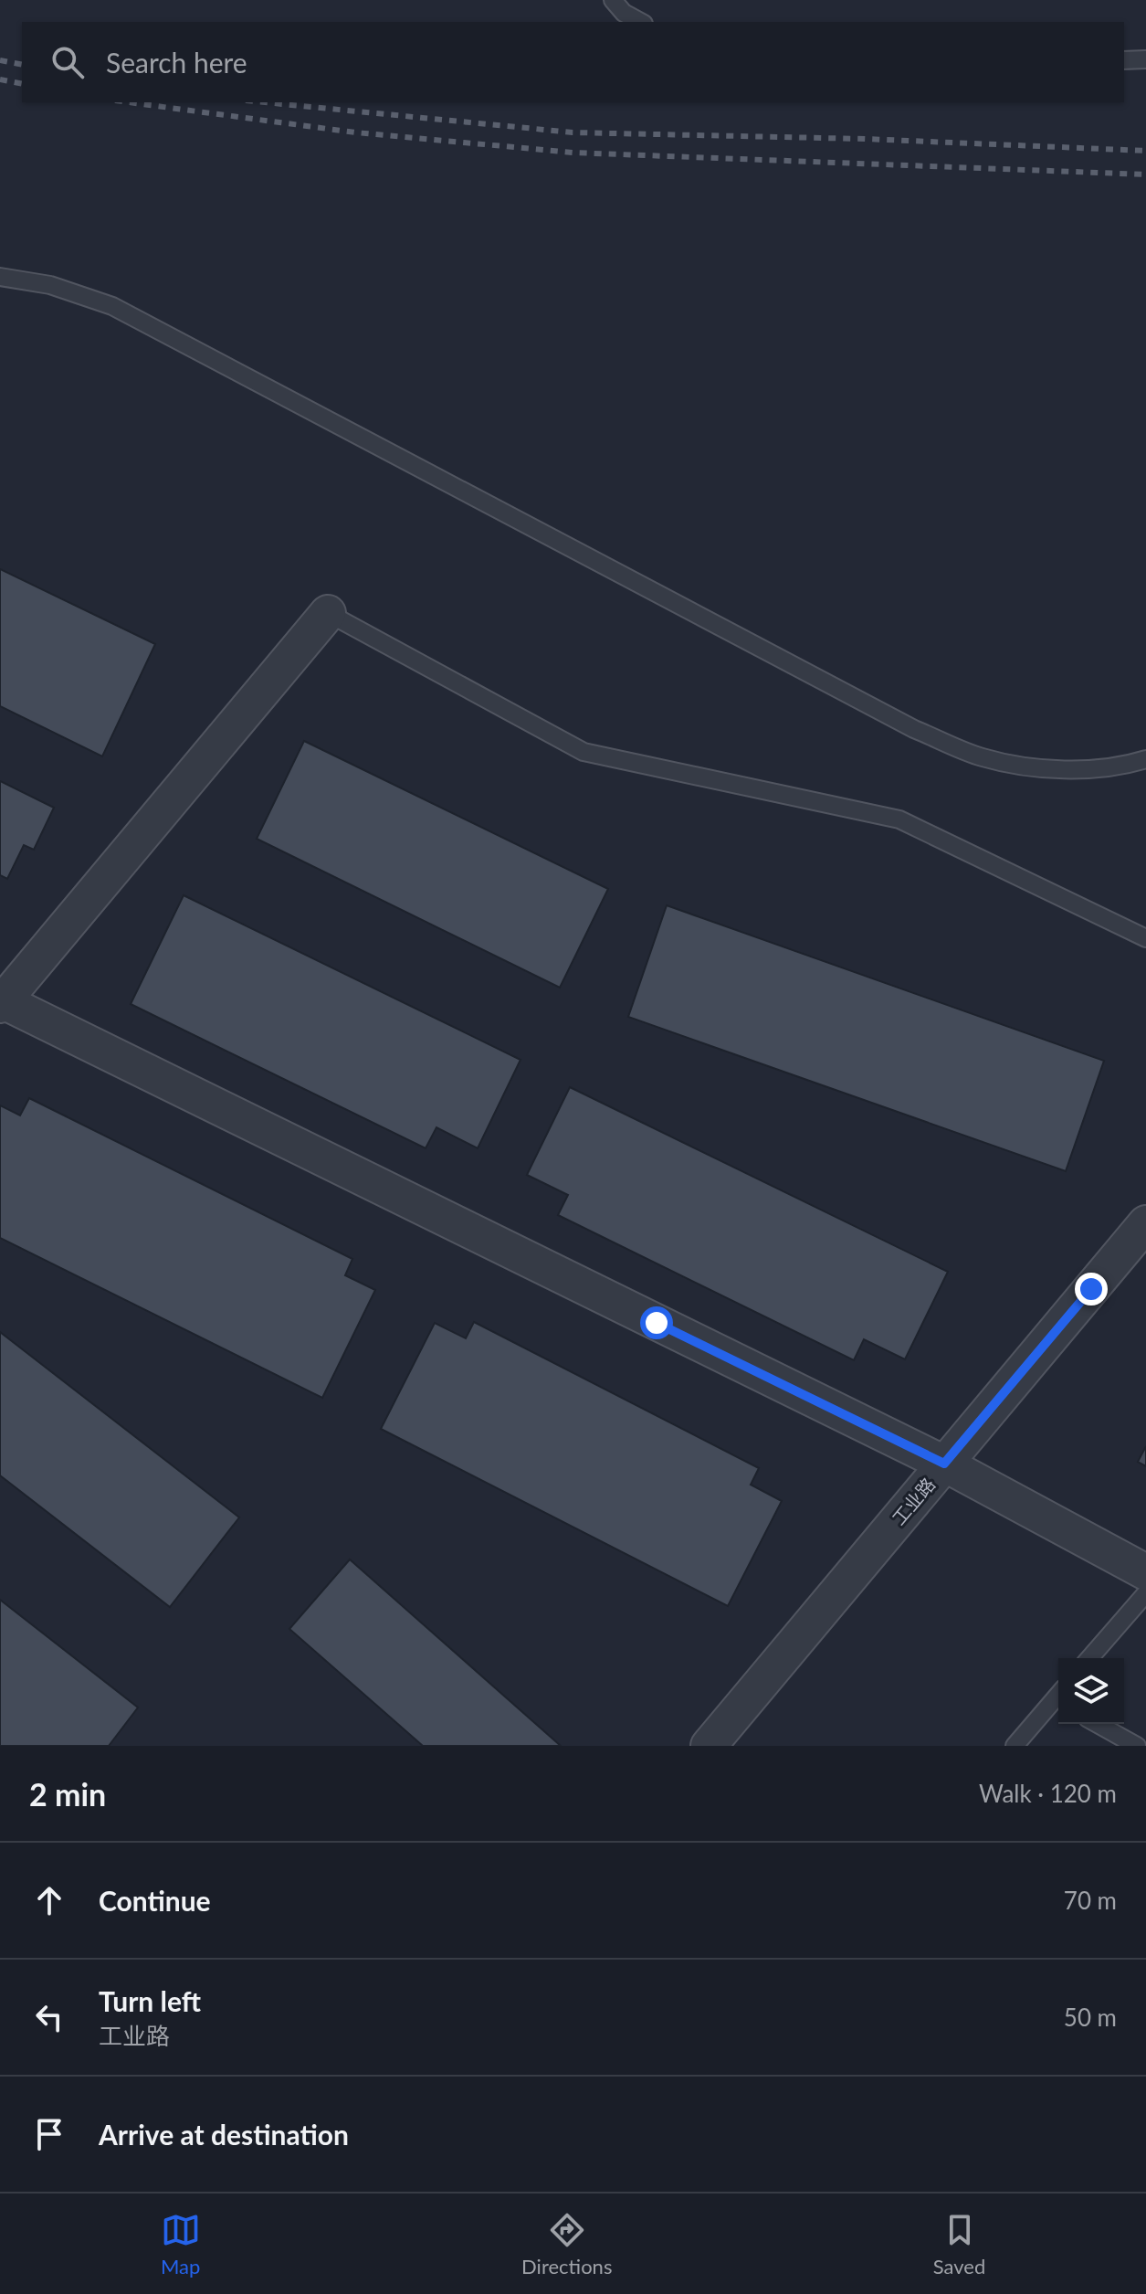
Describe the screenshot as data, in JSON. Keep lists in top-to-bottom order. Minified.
{"streets":{"street":["工业路"]},"page":{"search":"Search here","heading":["2 min","Walk · 120 m"],"list":[["Continue","70 m"],["Turn left","工业路","50 m"],"Arrive at destination"],"nav":["Map","Directions","Saved"]}}
